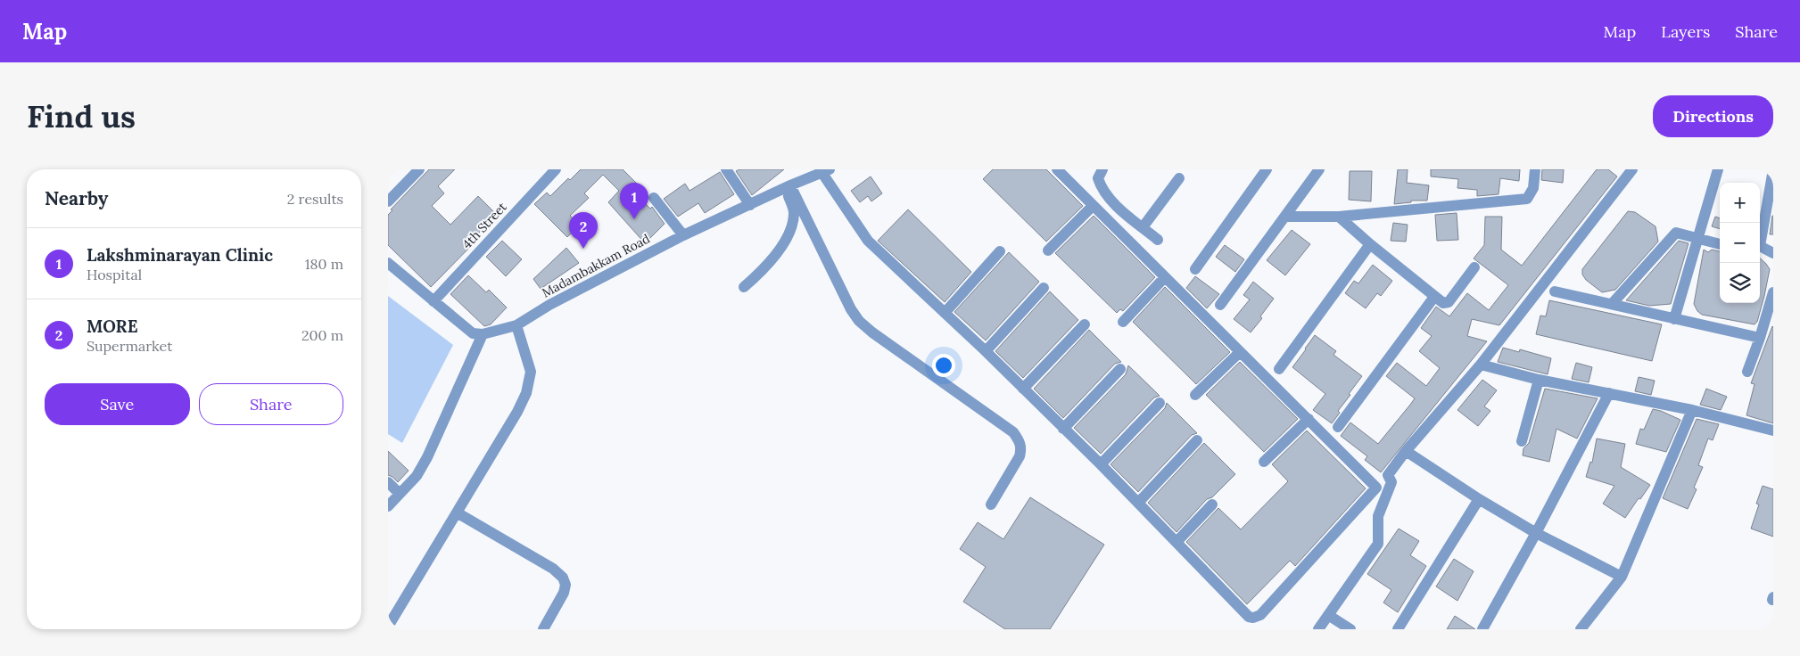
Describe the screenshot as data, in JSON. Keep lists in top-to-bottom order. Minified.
{"streets":{"street":["4th Street","Madambakkam Road"]},"page":{"header":"Map","nav":["Map","Layers","Share"],"buttons":["Directions",["Save","Share"]],"title":"Find us","heading":["Nearby","2 results"],"map_buttons":["+","−"],"pins":["1","2"],"list":[{"mark":"1","name":"Lakshminarayan Clinic","note":"Hospital","value":"180 m"},{"mark":"2","name":"MORE","note":"Supermarket","value":"200 m"}]}}
